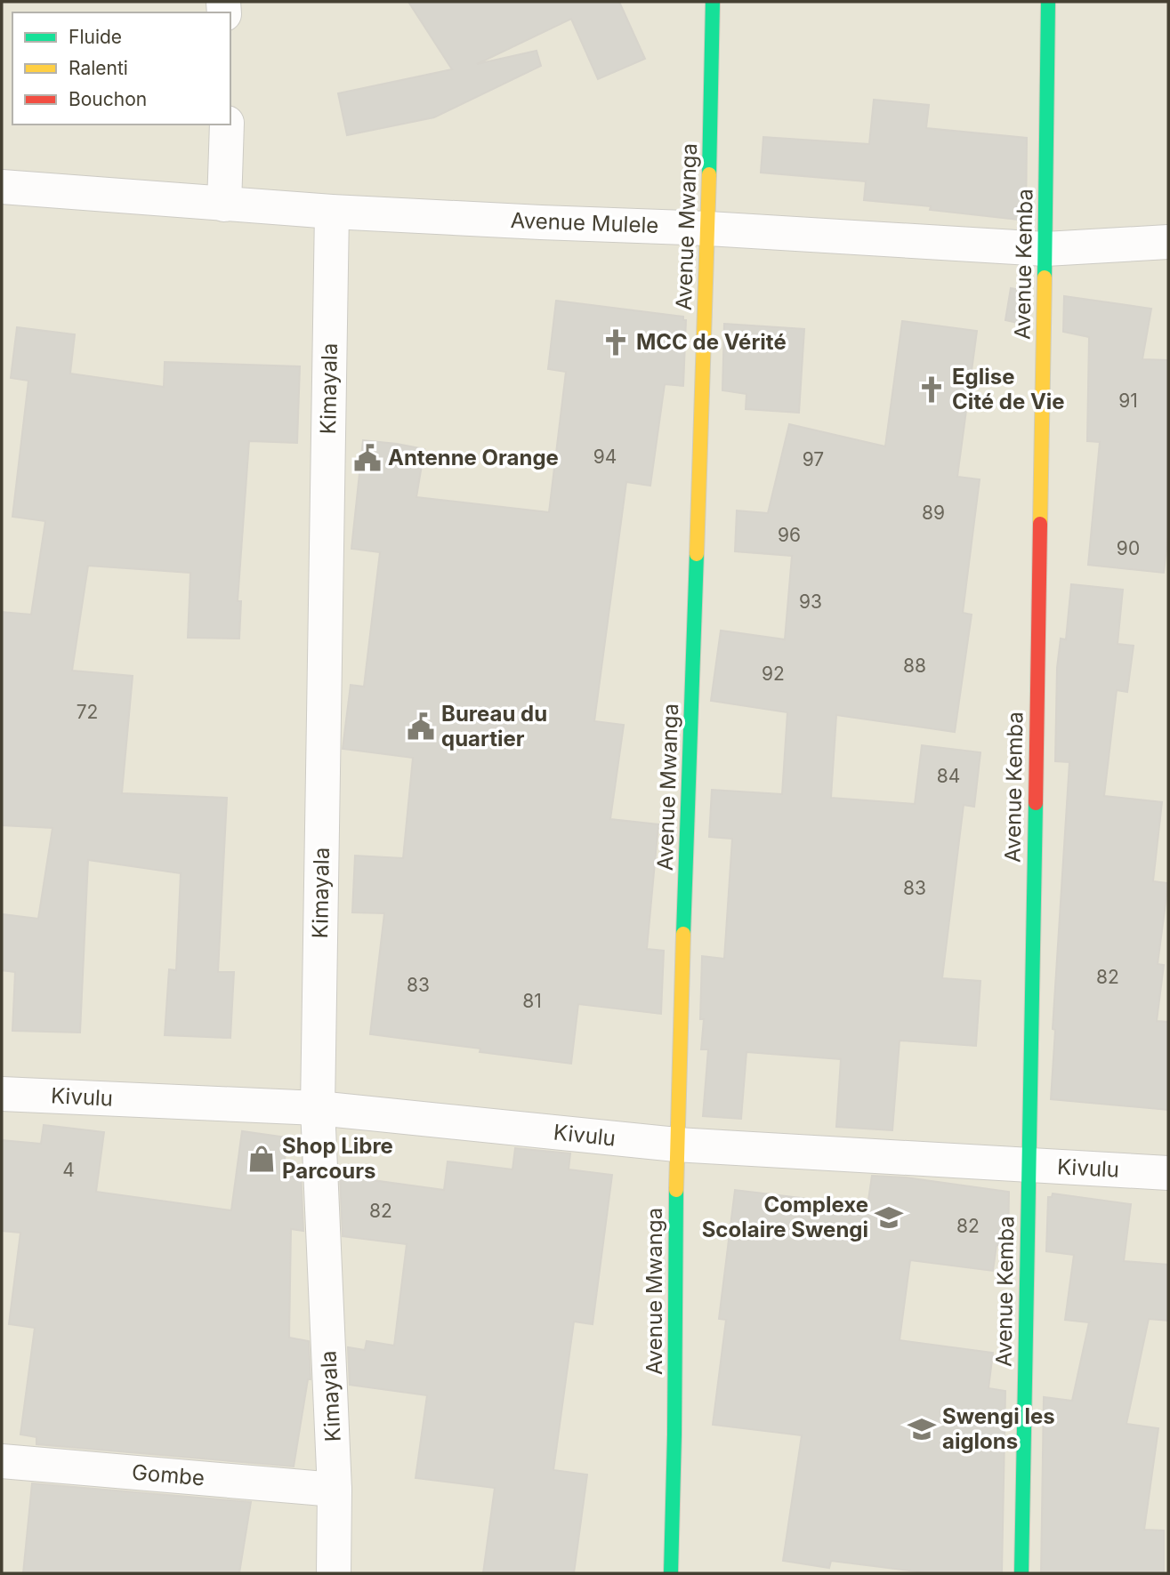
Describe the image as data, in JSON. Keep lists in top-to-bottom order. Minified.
{"streets":{"street":["Avenue Mulele","Avenue Mwanga","Avenue Kemba","Kimayala","Kivulu","Gombe"]},"crossings":[["Avenue Mulele","Avenue Mwanga"],["Avenue Mulele","Avenue Kemba"],["Avenue Mulele","Kimayala"],["Avenue Mwanga","Kivulu"],["Avenue Kemba","Kivulu"],["Kimayala","Kivulu"],["Kimayala","Gombe"]],"places":{"church":["MCC de Vérité","Eglise Cité de Vie"],"public building":["Antenne Orange","Bureau du quartier"],"shop":["Shop Libre Parcours"],"school or university":["Complexe Scolaire Swengi","Swengi les aiglons"]},"house_numbers":["91","94","97","89","96","90","93","88","92","72","84","83","82","83","81","4","82","82"],"legend":["Fluide","Ralenti","Bouchon"]}
